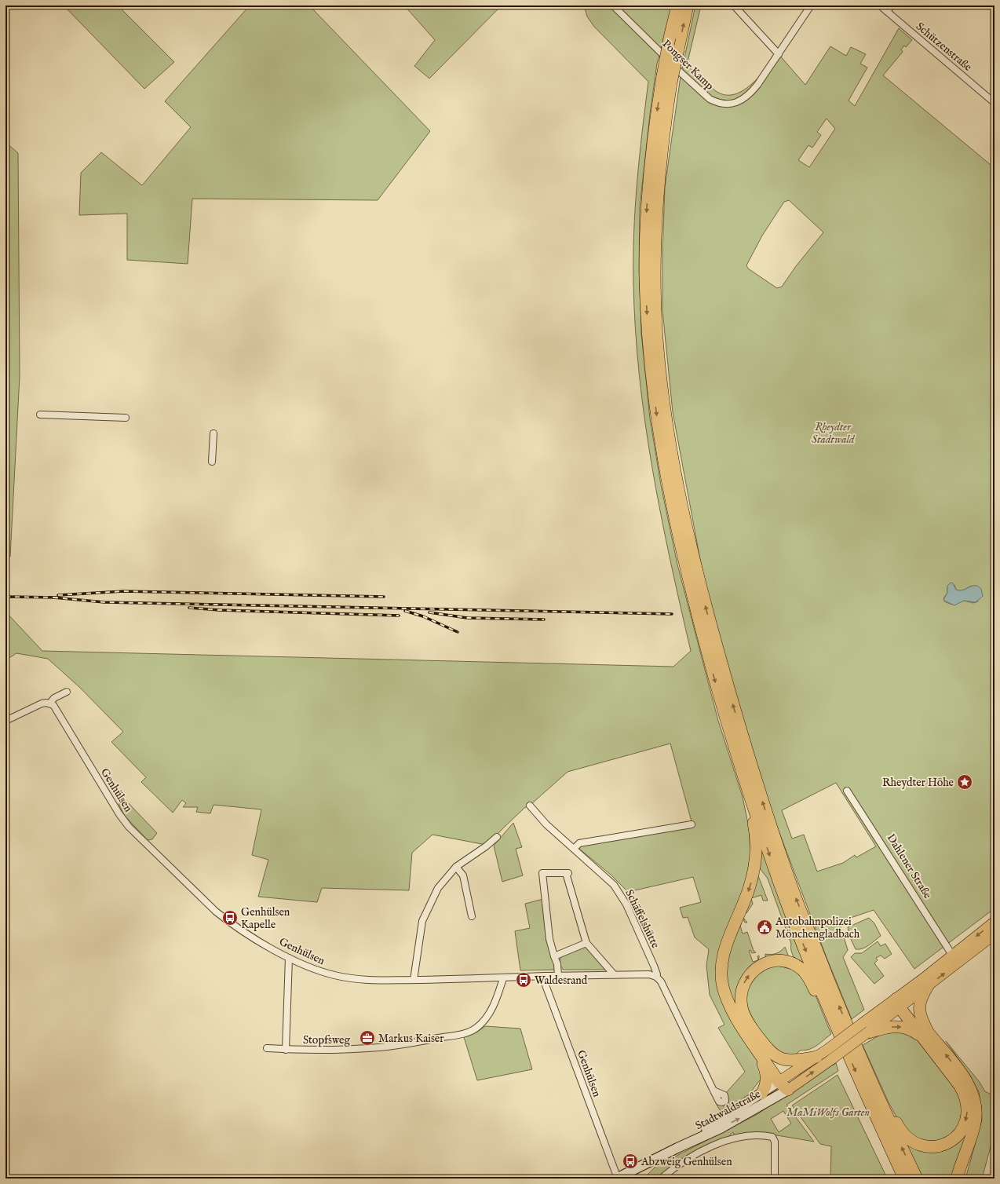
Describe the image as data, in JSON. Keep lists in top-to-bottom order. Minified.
{"streets":{"main road":["Stadtwaldstraße"],"street":["Schützenstraße","Pongser Kamp","Genhülsen","Dahlener Straße","Schäffelshütte","Stopfsweg"]},"crossings":[["Genhülsen","Schäffelshütte"],["Genhülsen","Stopfsweg"],["Genhülsen","Stadtwaldstraße"]],"parks":["Rheydter Stadtwald","MaMiWolfs Garten"],"places":{"place":["Rheydter Höhe"],"bus stop":["Genhülsen Kapelle","Waldesrand","Abzweig Genhülsen"],"public building":["Autobahnpolizei Mönchengladbach"],"office":["Markus Kaiser"]}}
